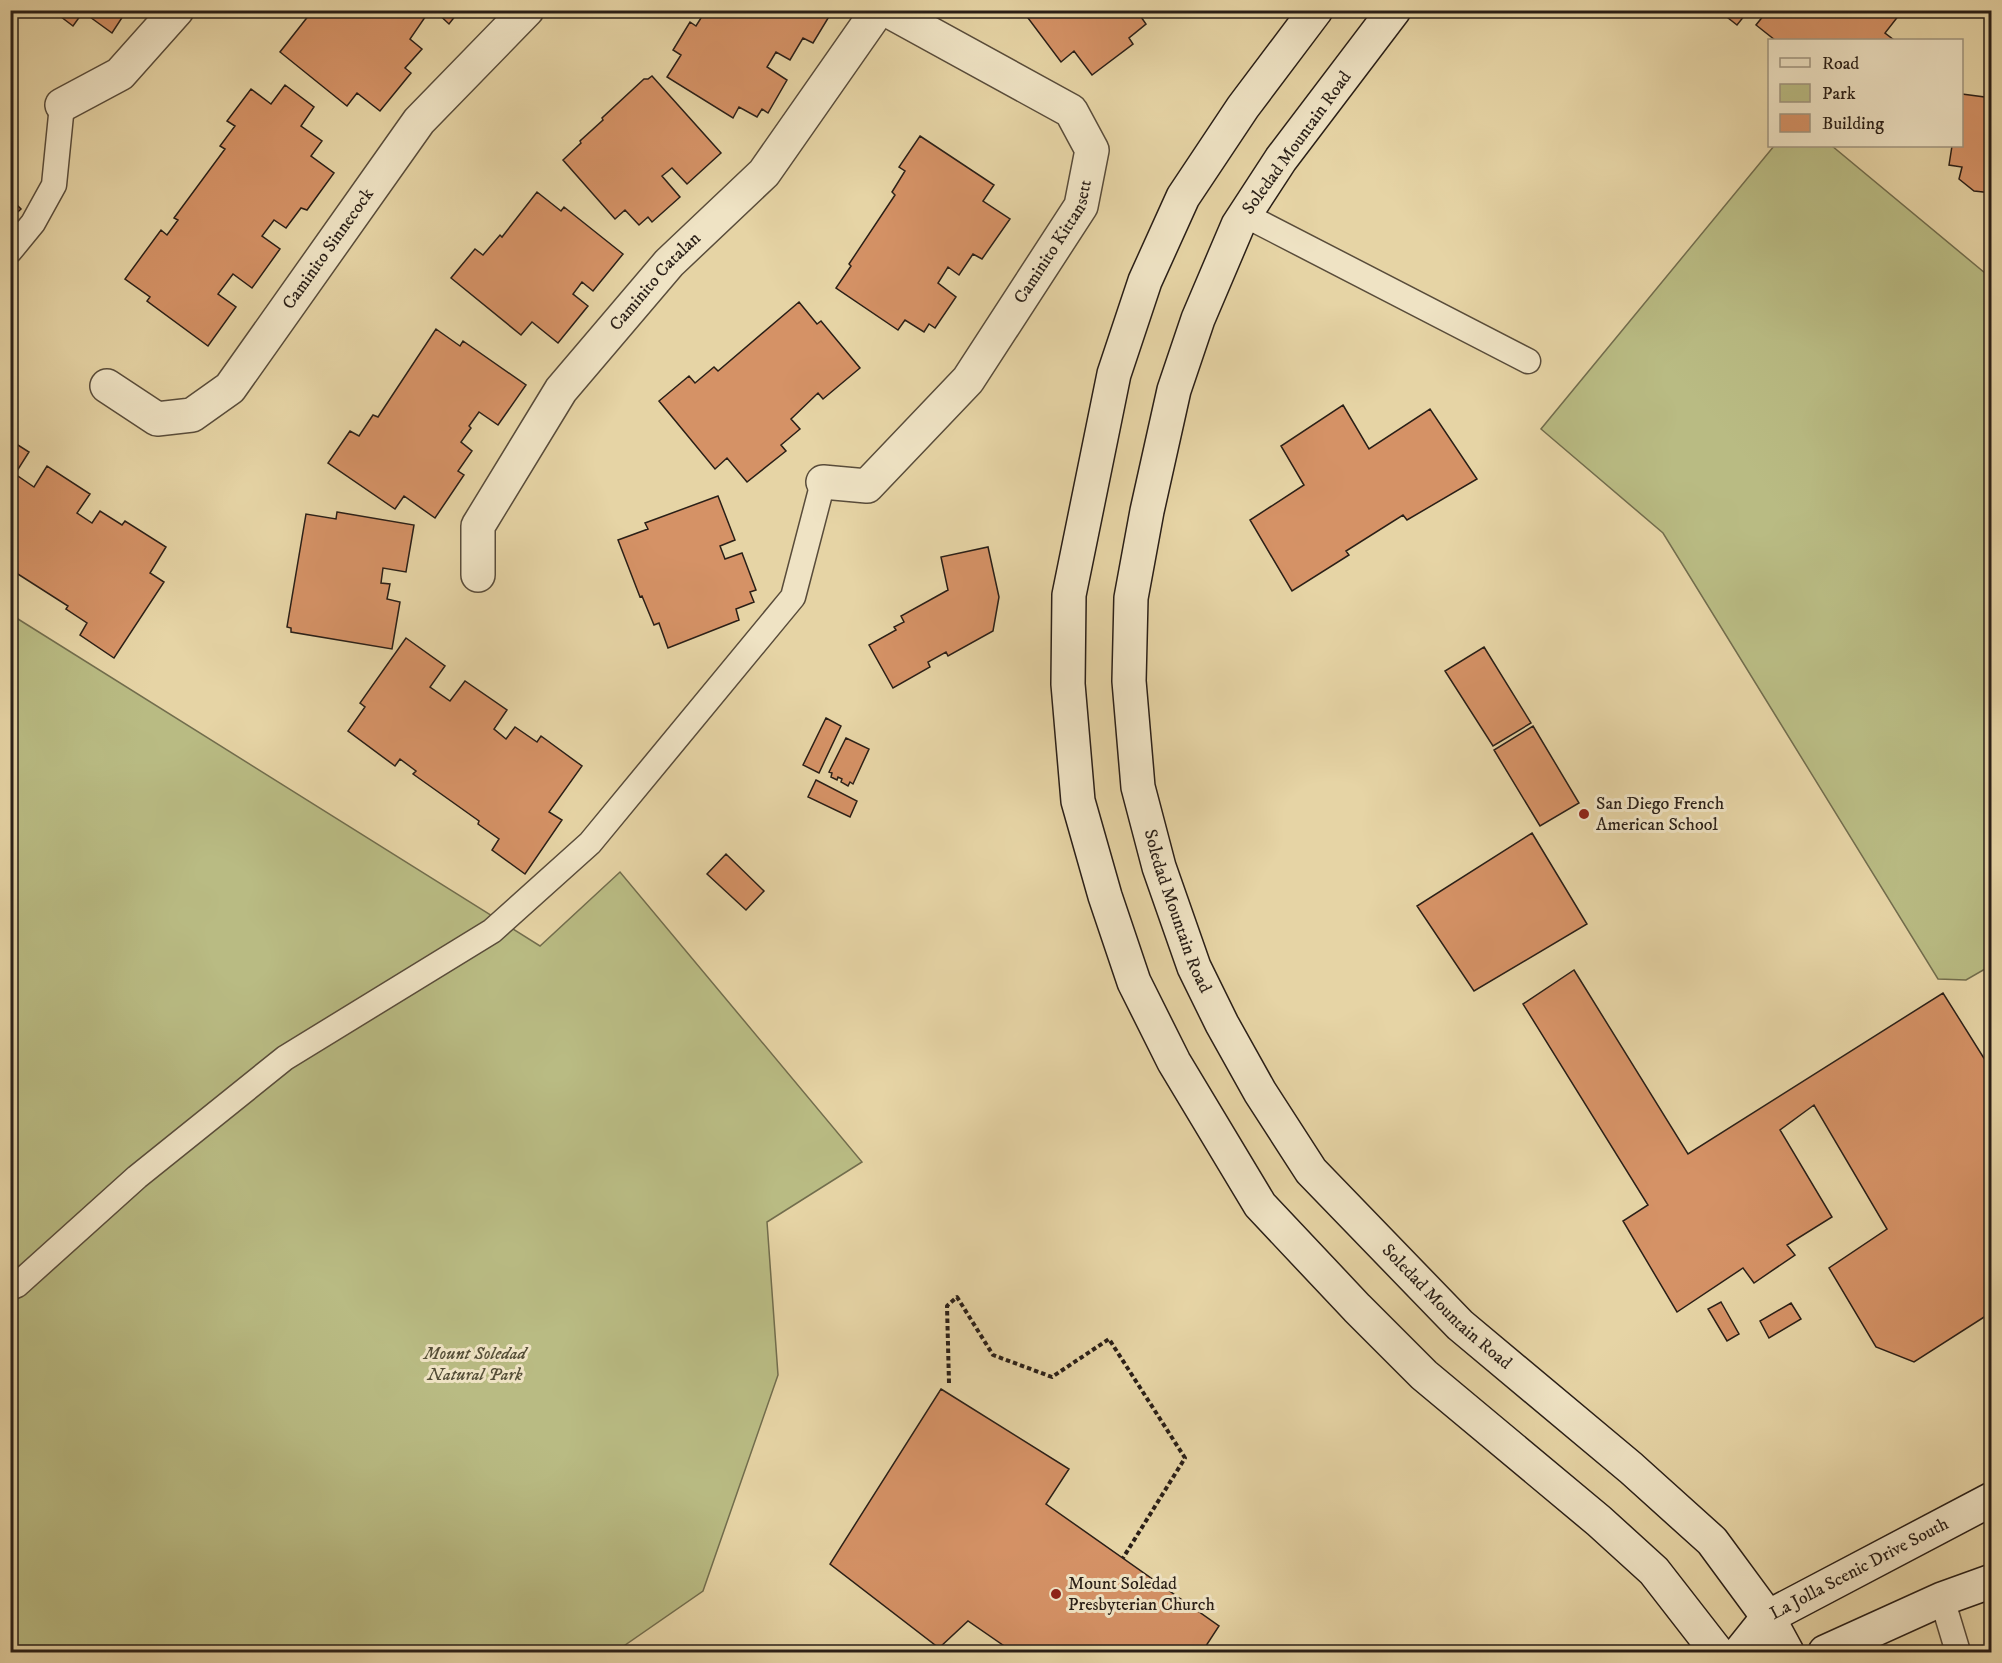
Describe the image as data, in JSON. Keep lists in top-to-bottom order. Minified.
{"streets":{"main road":["Soledad Mountain Road","Caminito Kittansett","Caminito Sinnecock","Caminito Catalan","La Jolla Scenic Drive South"]},"crossings":[["Soledad Mountain Road","La Jolla Scenic Drive South"]],"parks":["Mount Soledad Natural Park"],"places":["San Diego French American School","Mount Soledad Presbyterian Church"],"legend":["Road","Park","Building"]}
